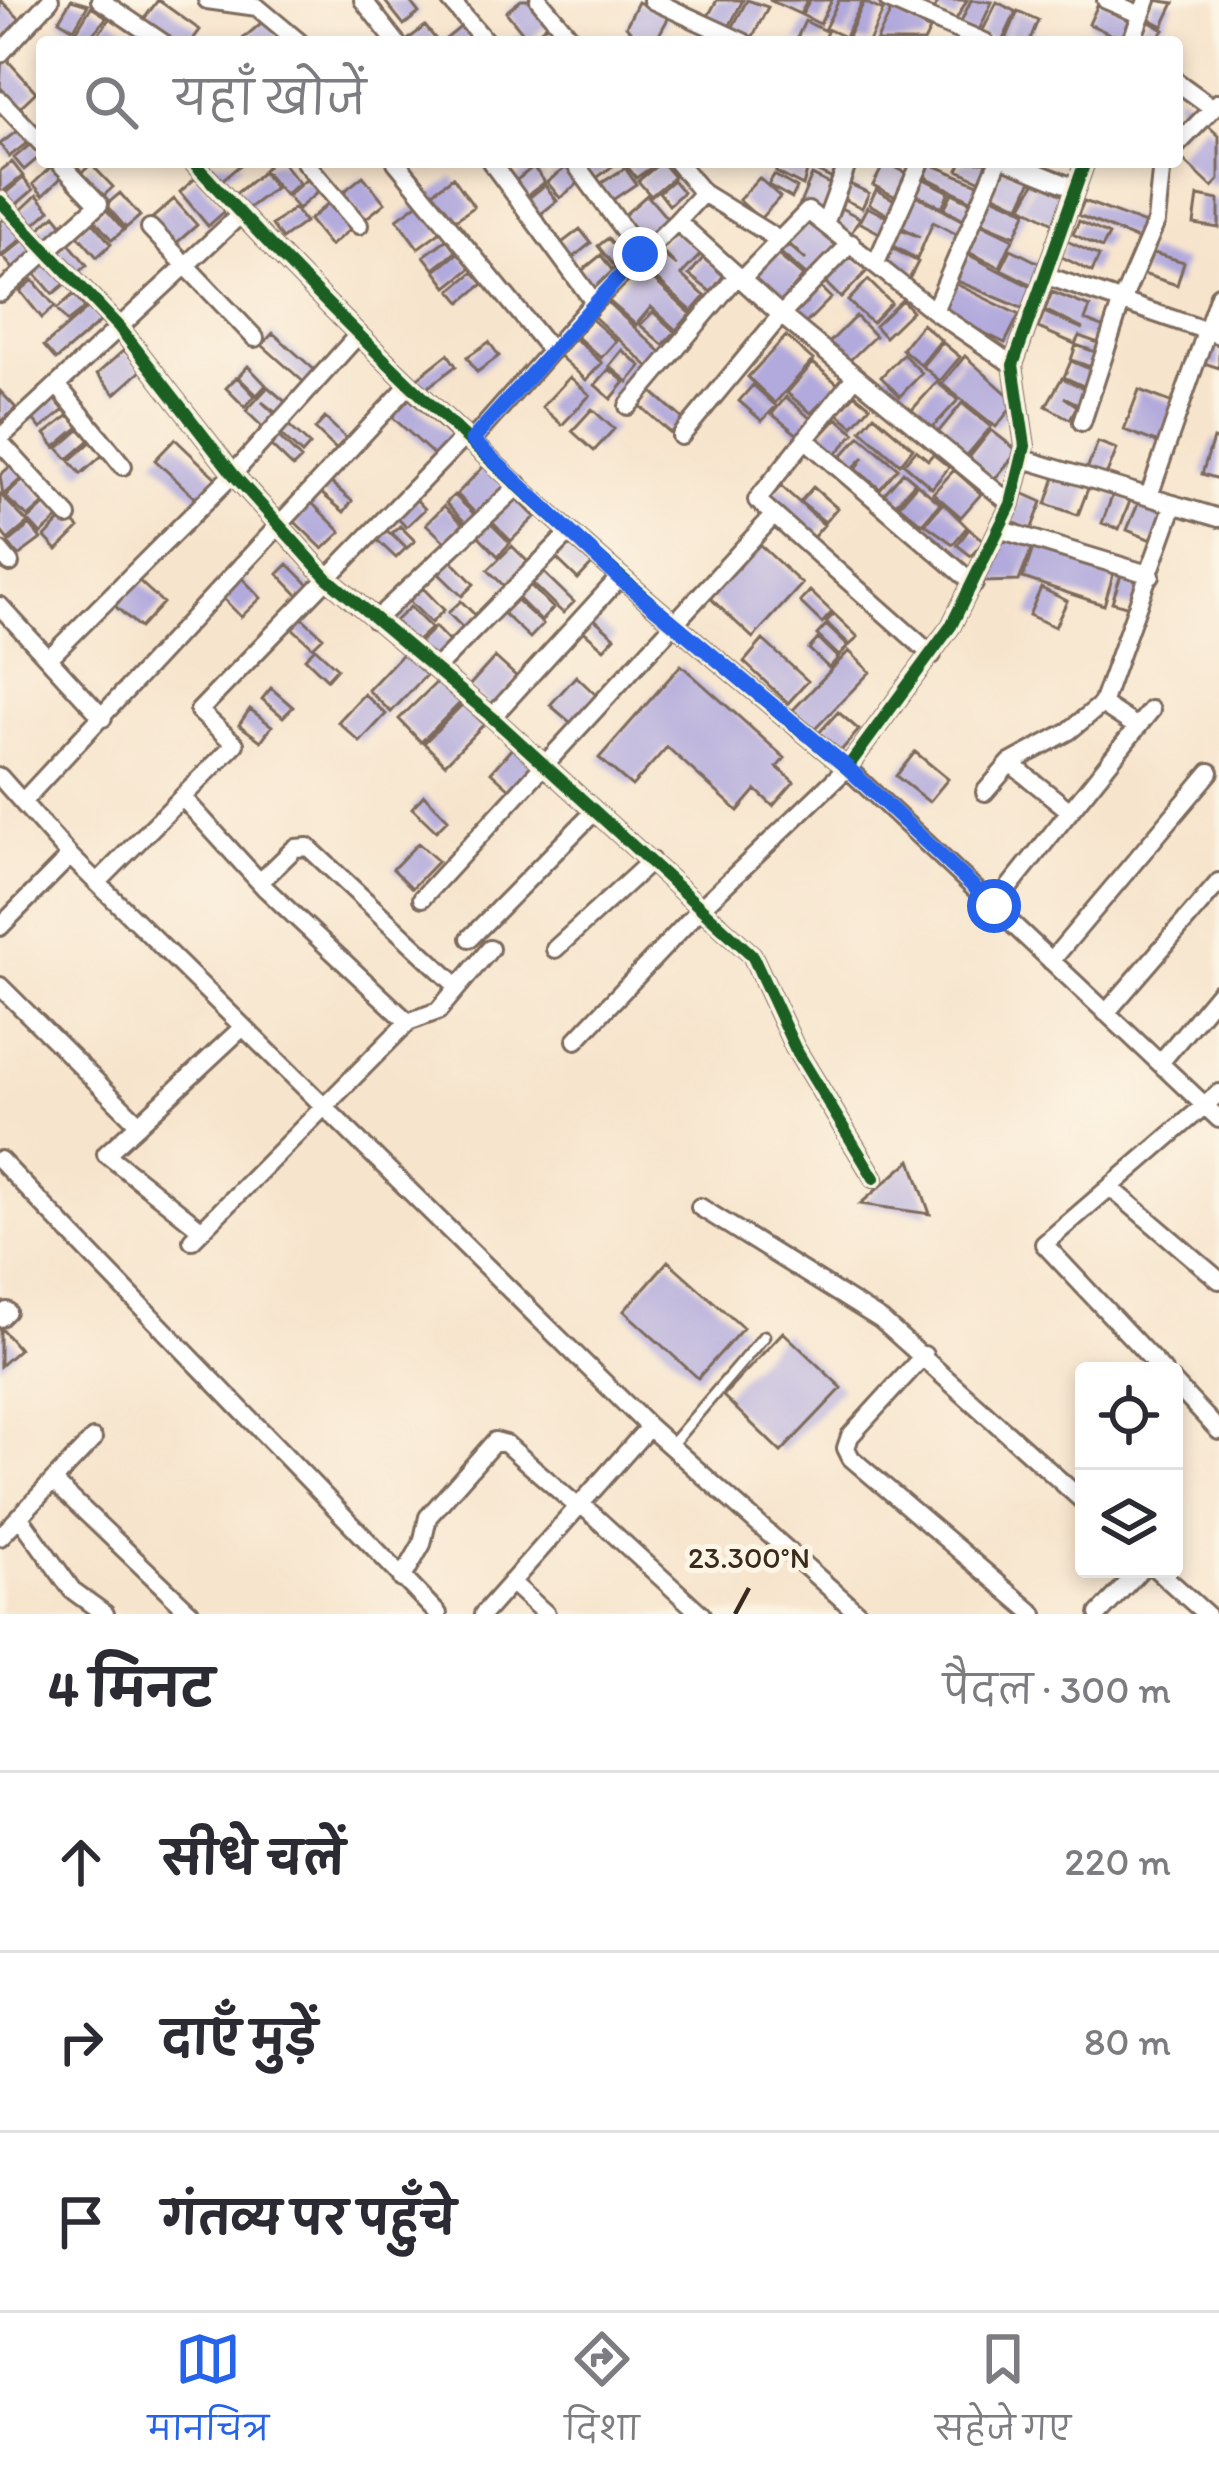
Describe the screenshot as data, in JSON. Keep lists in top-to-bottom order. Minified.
{"page":{"search":"यहाँ खोजें","heading":["4 मिनट","पैदल · 300 m"],"list":[["सीधे चलें","220 m"],["दाएँ मुड़ें","80 m"],"गंतव्य पर पहुँचे"],"nav":["मानचित्र","दिशा","सहेजे गए"]},"coordinates":["23.300°N"]}
